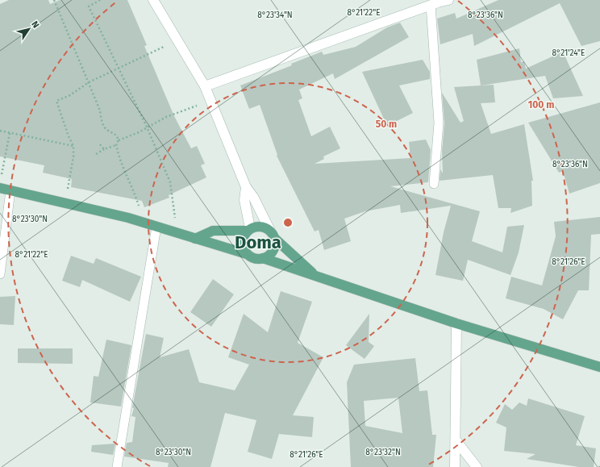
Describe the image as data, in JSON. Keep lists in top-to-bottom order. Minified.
{"districts":["Doma"],"north":"top right","coordinates":["8°21'22\"E","8°23'34\"N","8°23'36\"N","8°21'24\"E","8°23'30\"N","8°21'26\"E","8°23'32\"N"],"rings":["100 m","50 m"]}
